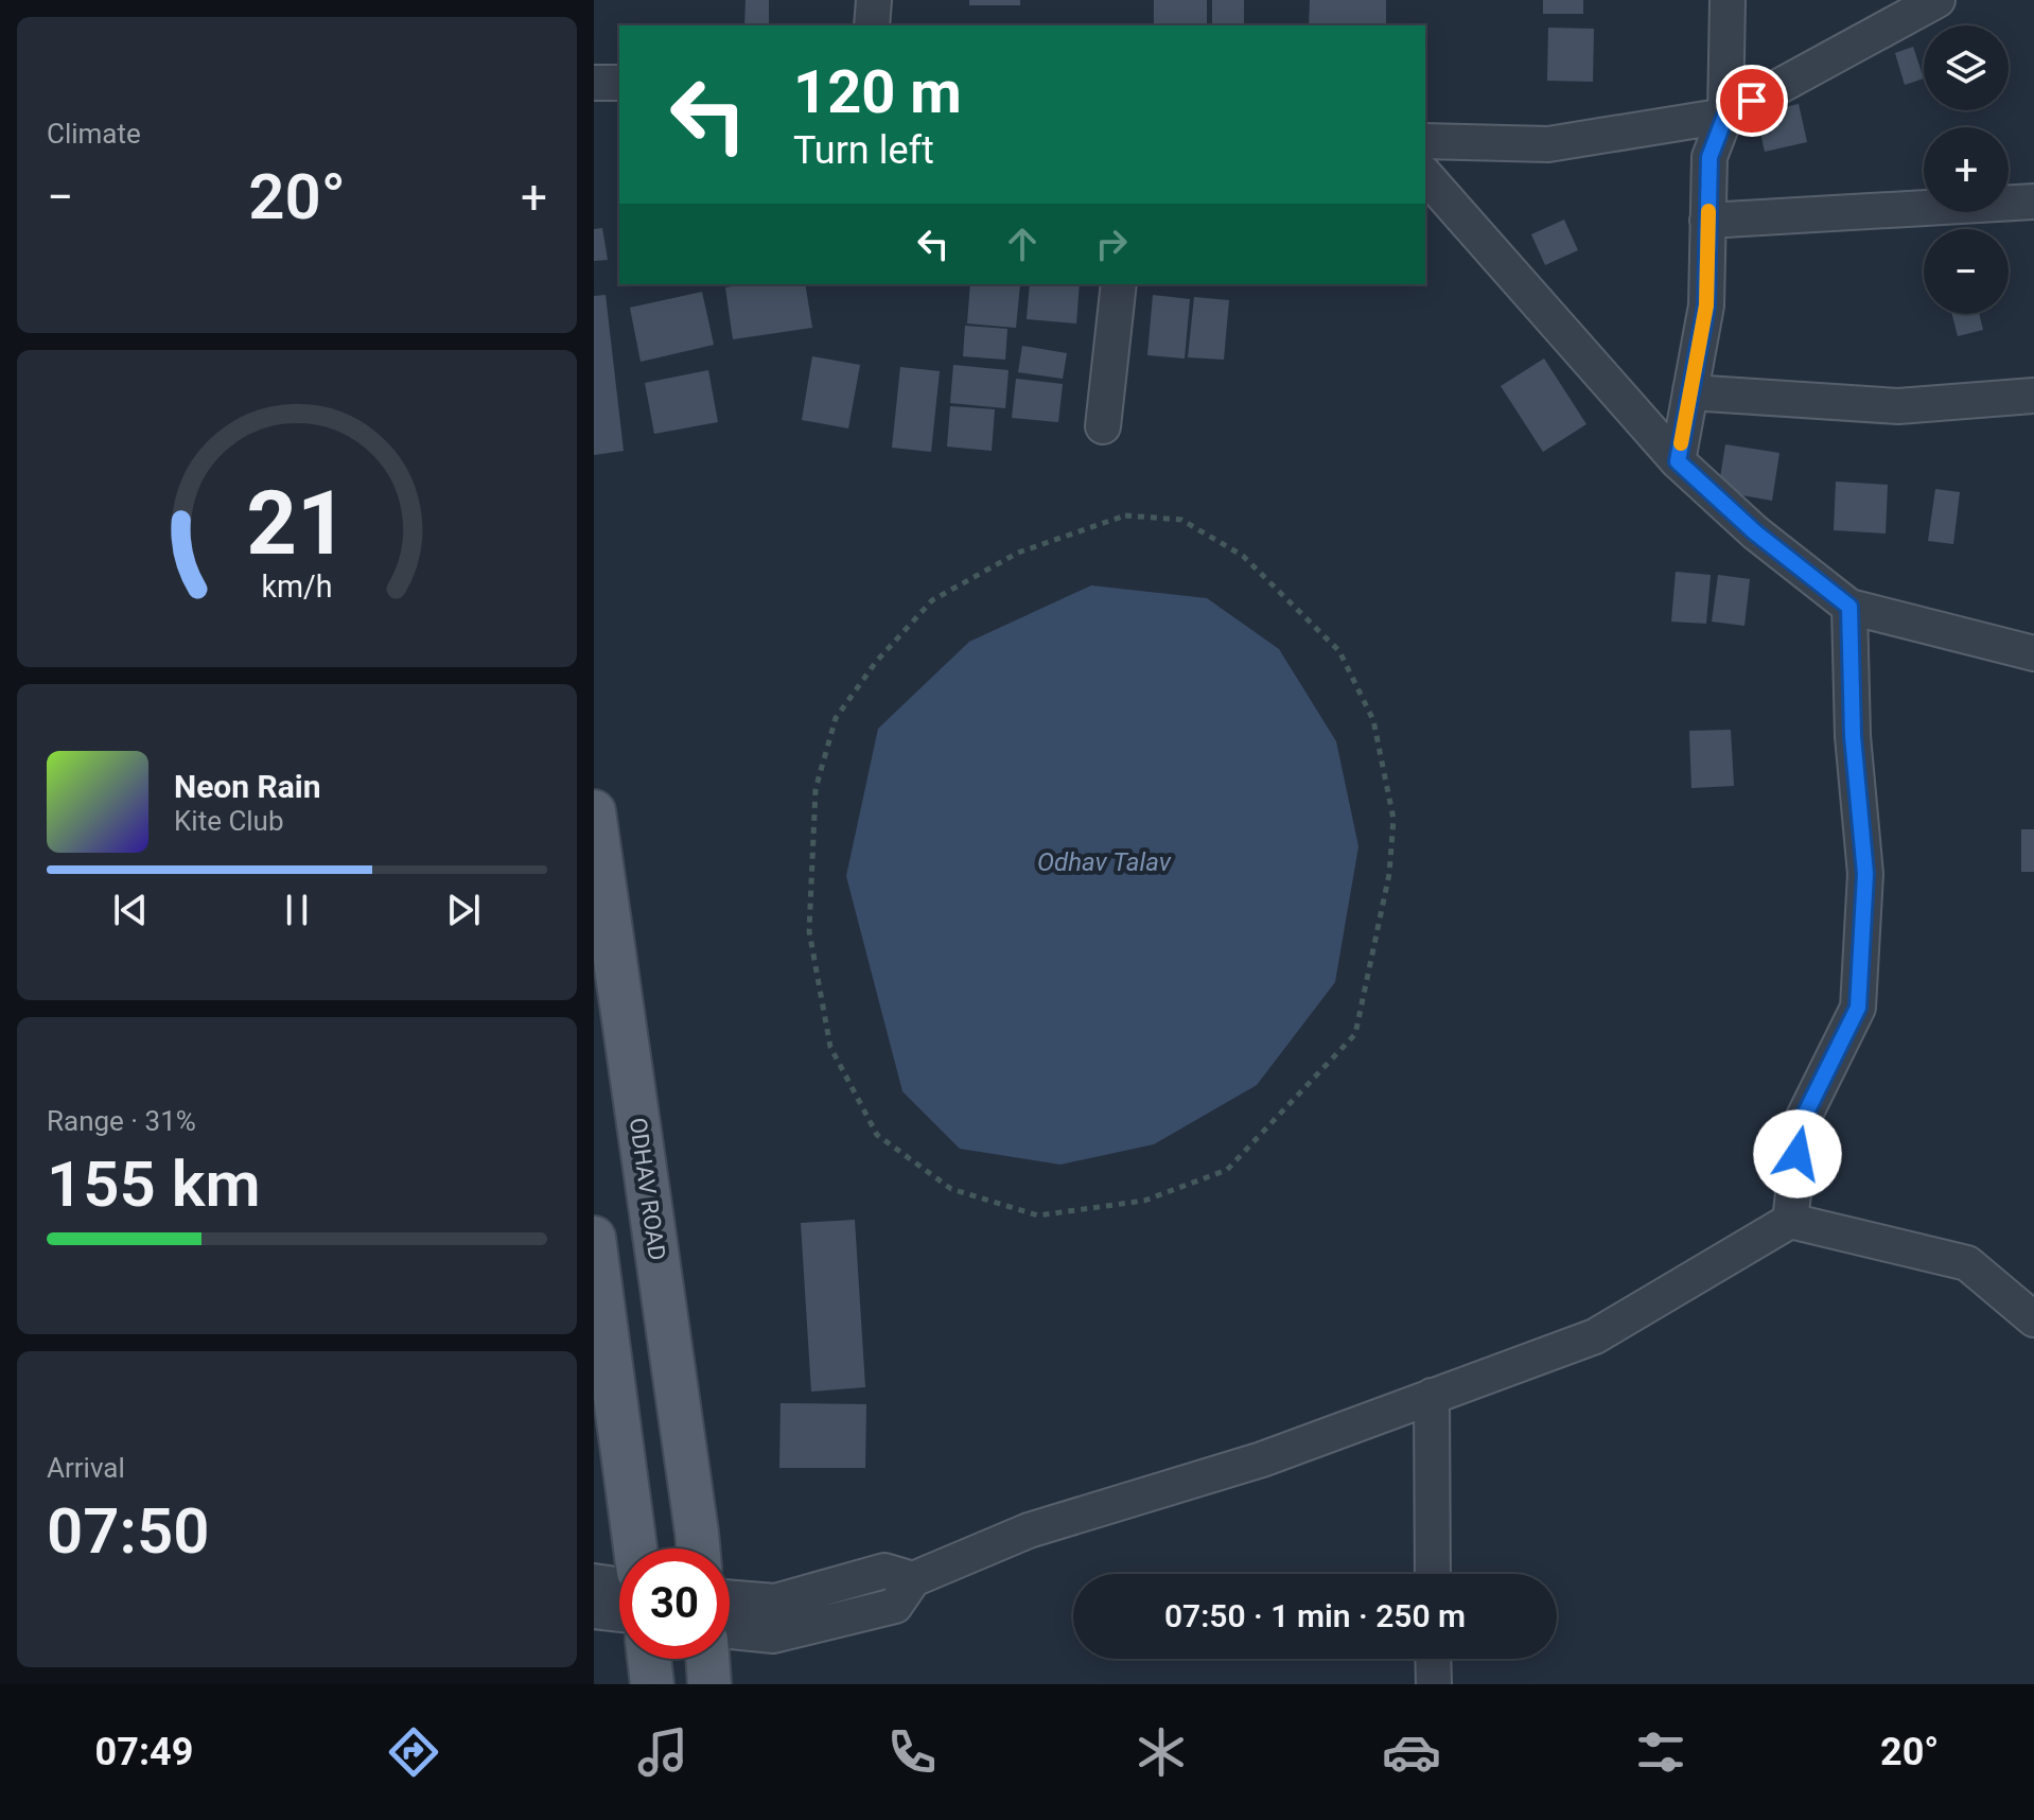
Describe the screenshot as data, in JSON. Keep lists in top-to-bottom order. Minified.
{"streets":{"main road":["ODHAV ROAD"]},"water":["Odhav Talav"],"page":{"tile":["Climate",["Range · 31%","155 km"],["Arrival","07:50"]],"map_buttons":["+","−"],"turn":["120 m","Turn left"],"heat":["−","20°","+"],"song":["Neon Rain","Kite Club"],"limit":"30","trip":"07:50 · 1 min · 250 m","tabs":["07:49","20°"],"gauge":["21","km/h"]}}
